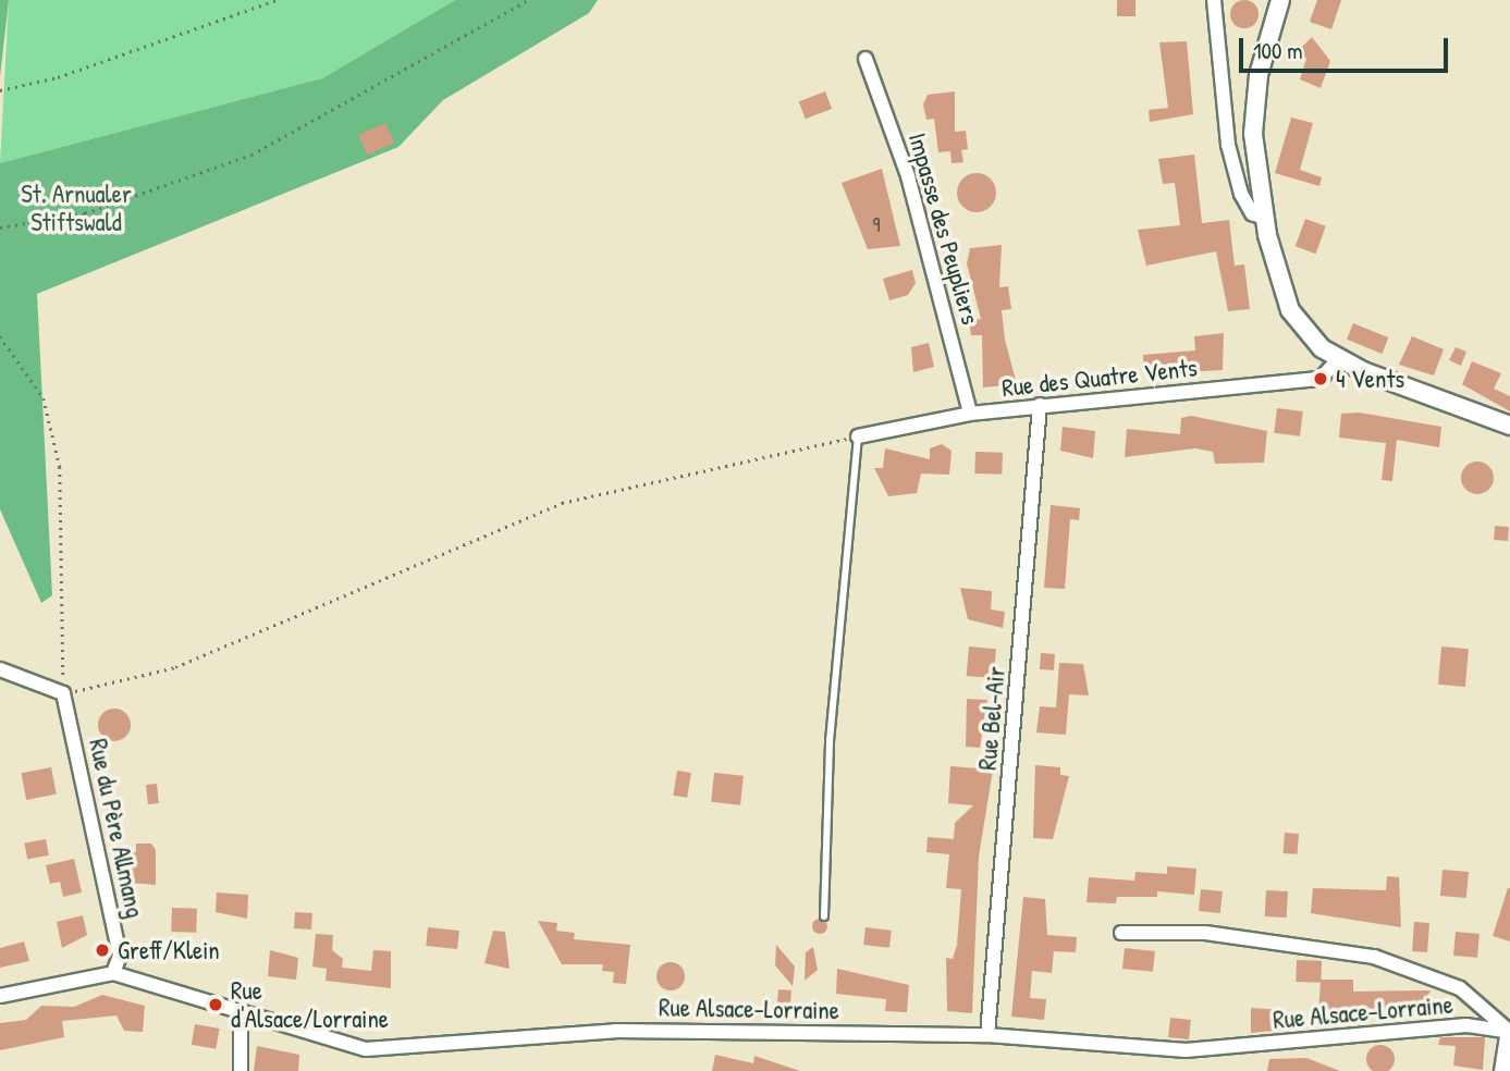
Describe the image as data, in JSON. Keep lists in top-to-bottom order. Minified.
{"streets":{"street":["Impasse des Peupliers","Rue des Quatre Vents","Rue Bel-Air","Rue du Père Allmang","Rue Alsace-Lorraine"]},"crossings":[["Impasse des Peupliers","Rue des Quatre Vents"],["Rue des Quatre Vents","Rue Bel-Air"],["Rue Bel-Air","Rue Alsace-Lorraine"],["Rue du Père Allmang","Rue Alsace-Lorraine"]],"parks":["St. Arnualer Stiftswald"],"places":["4 Vents","Greff/Klein","Rue d'Alsace/Lorraine"],"house_numbers":["9"],"scale_bar":"100 m"}
